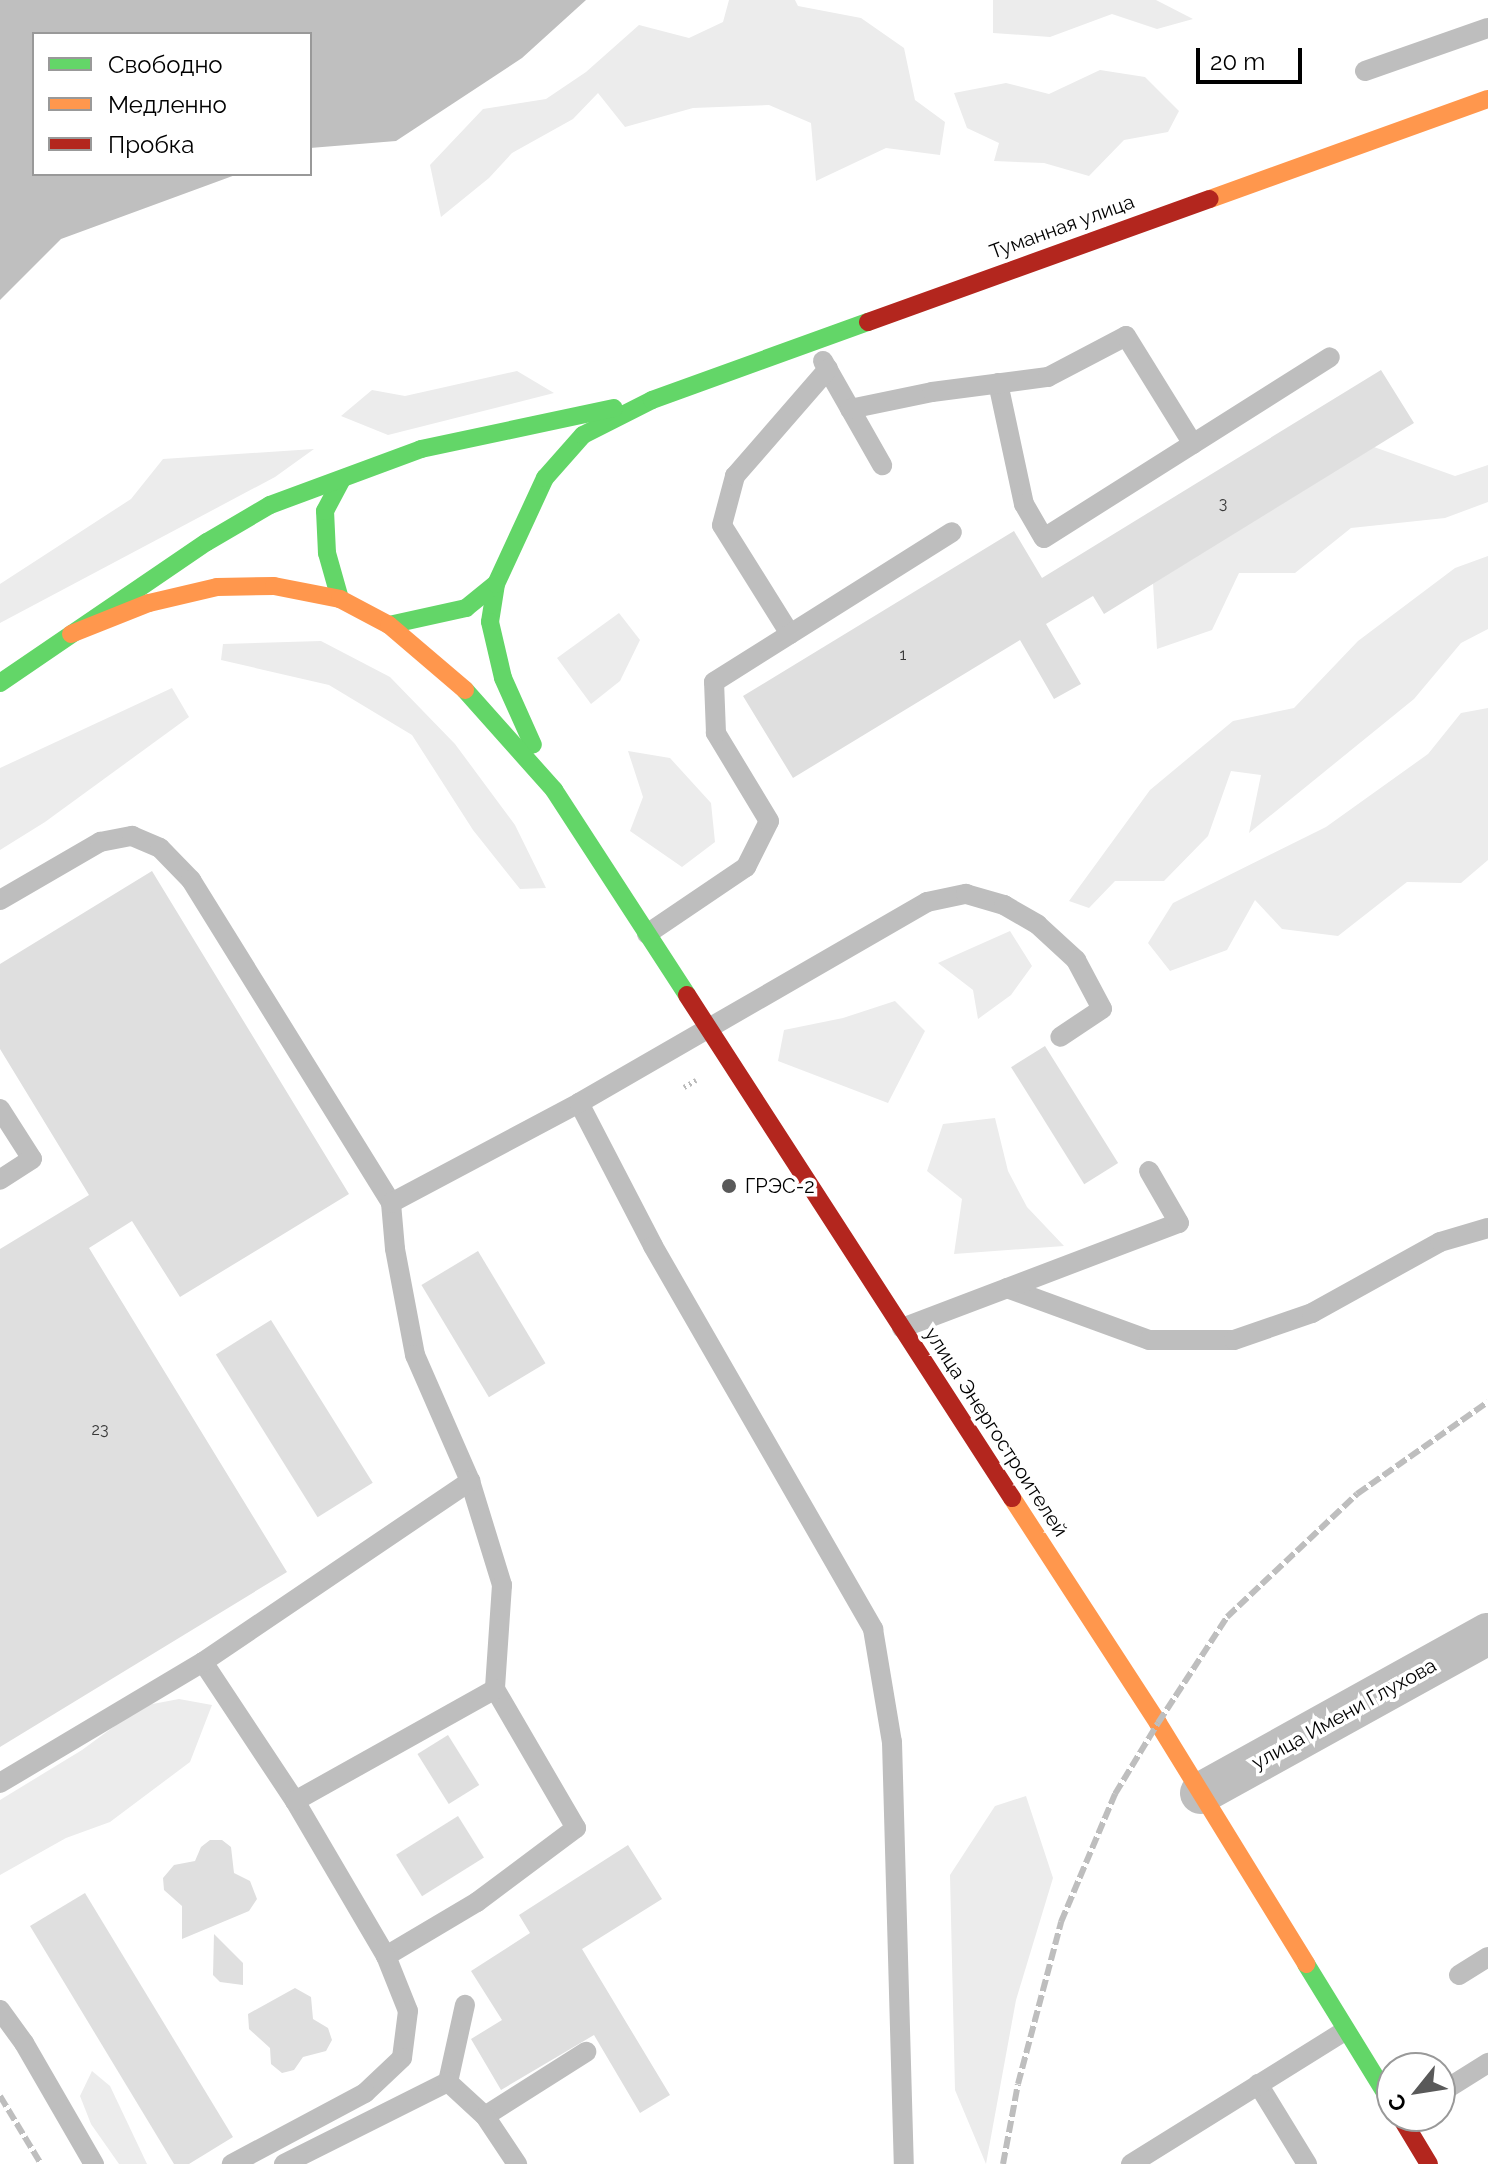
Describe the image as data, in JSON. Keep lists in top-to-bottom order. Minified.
{"streets":{"street":["Туманная улица","улица Энергостроителей","улица Имени Глухова"]},"crossings":[["улица Энергостроителей","улица Имени Глухова"]],"places":["ГРЭС-2"],"house_numbers":["3","1","23"],"legend":["Свободно","Медленно","Пробка"],"scale_bar":"20 m","north":"bottom left"}
